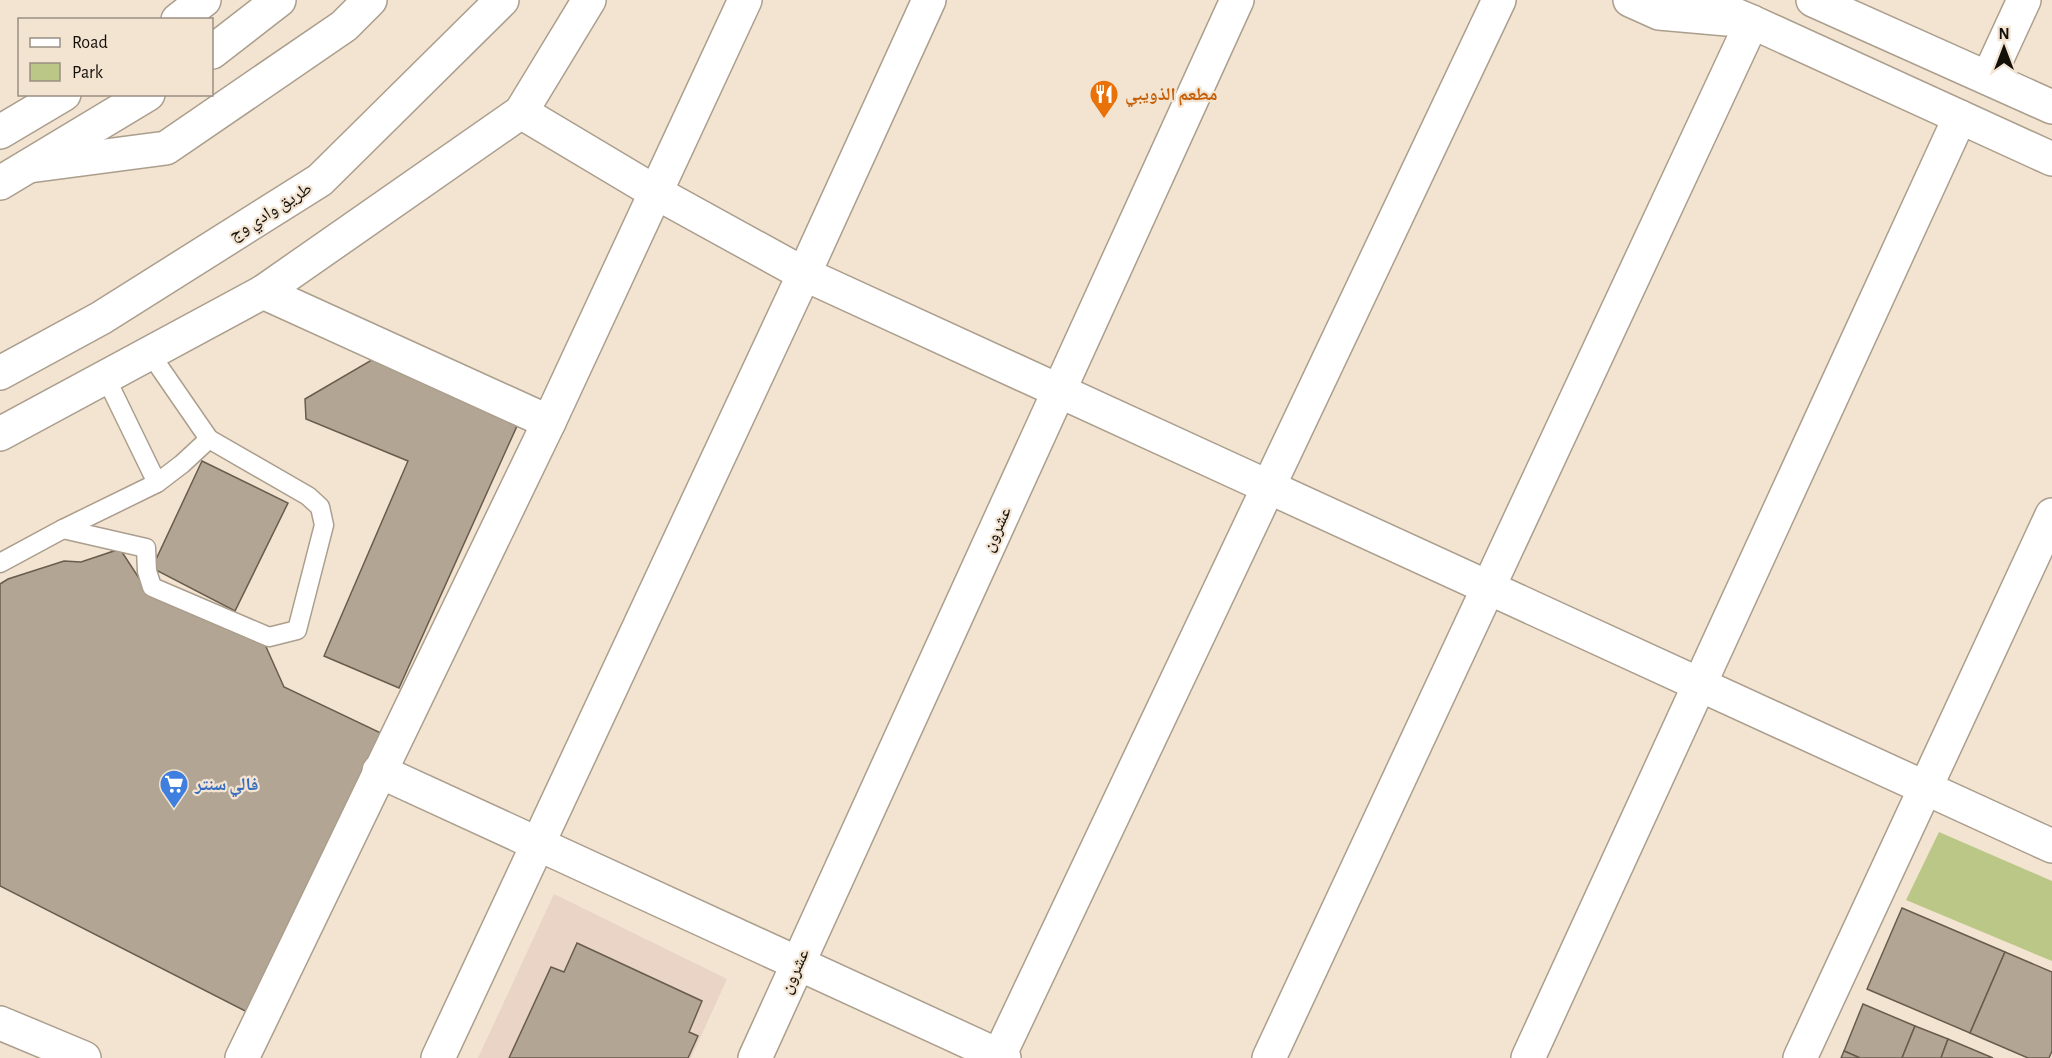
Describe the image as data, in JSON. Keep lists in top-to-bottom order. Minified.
{"streets":{"main road":["طريق وادي وج","عشرون"]},"places":{"restaurant":["مطعم الذويبي"],"supermarket":["فالي سنتر"]},"legend":["Road","Park"],"north":"top"}
